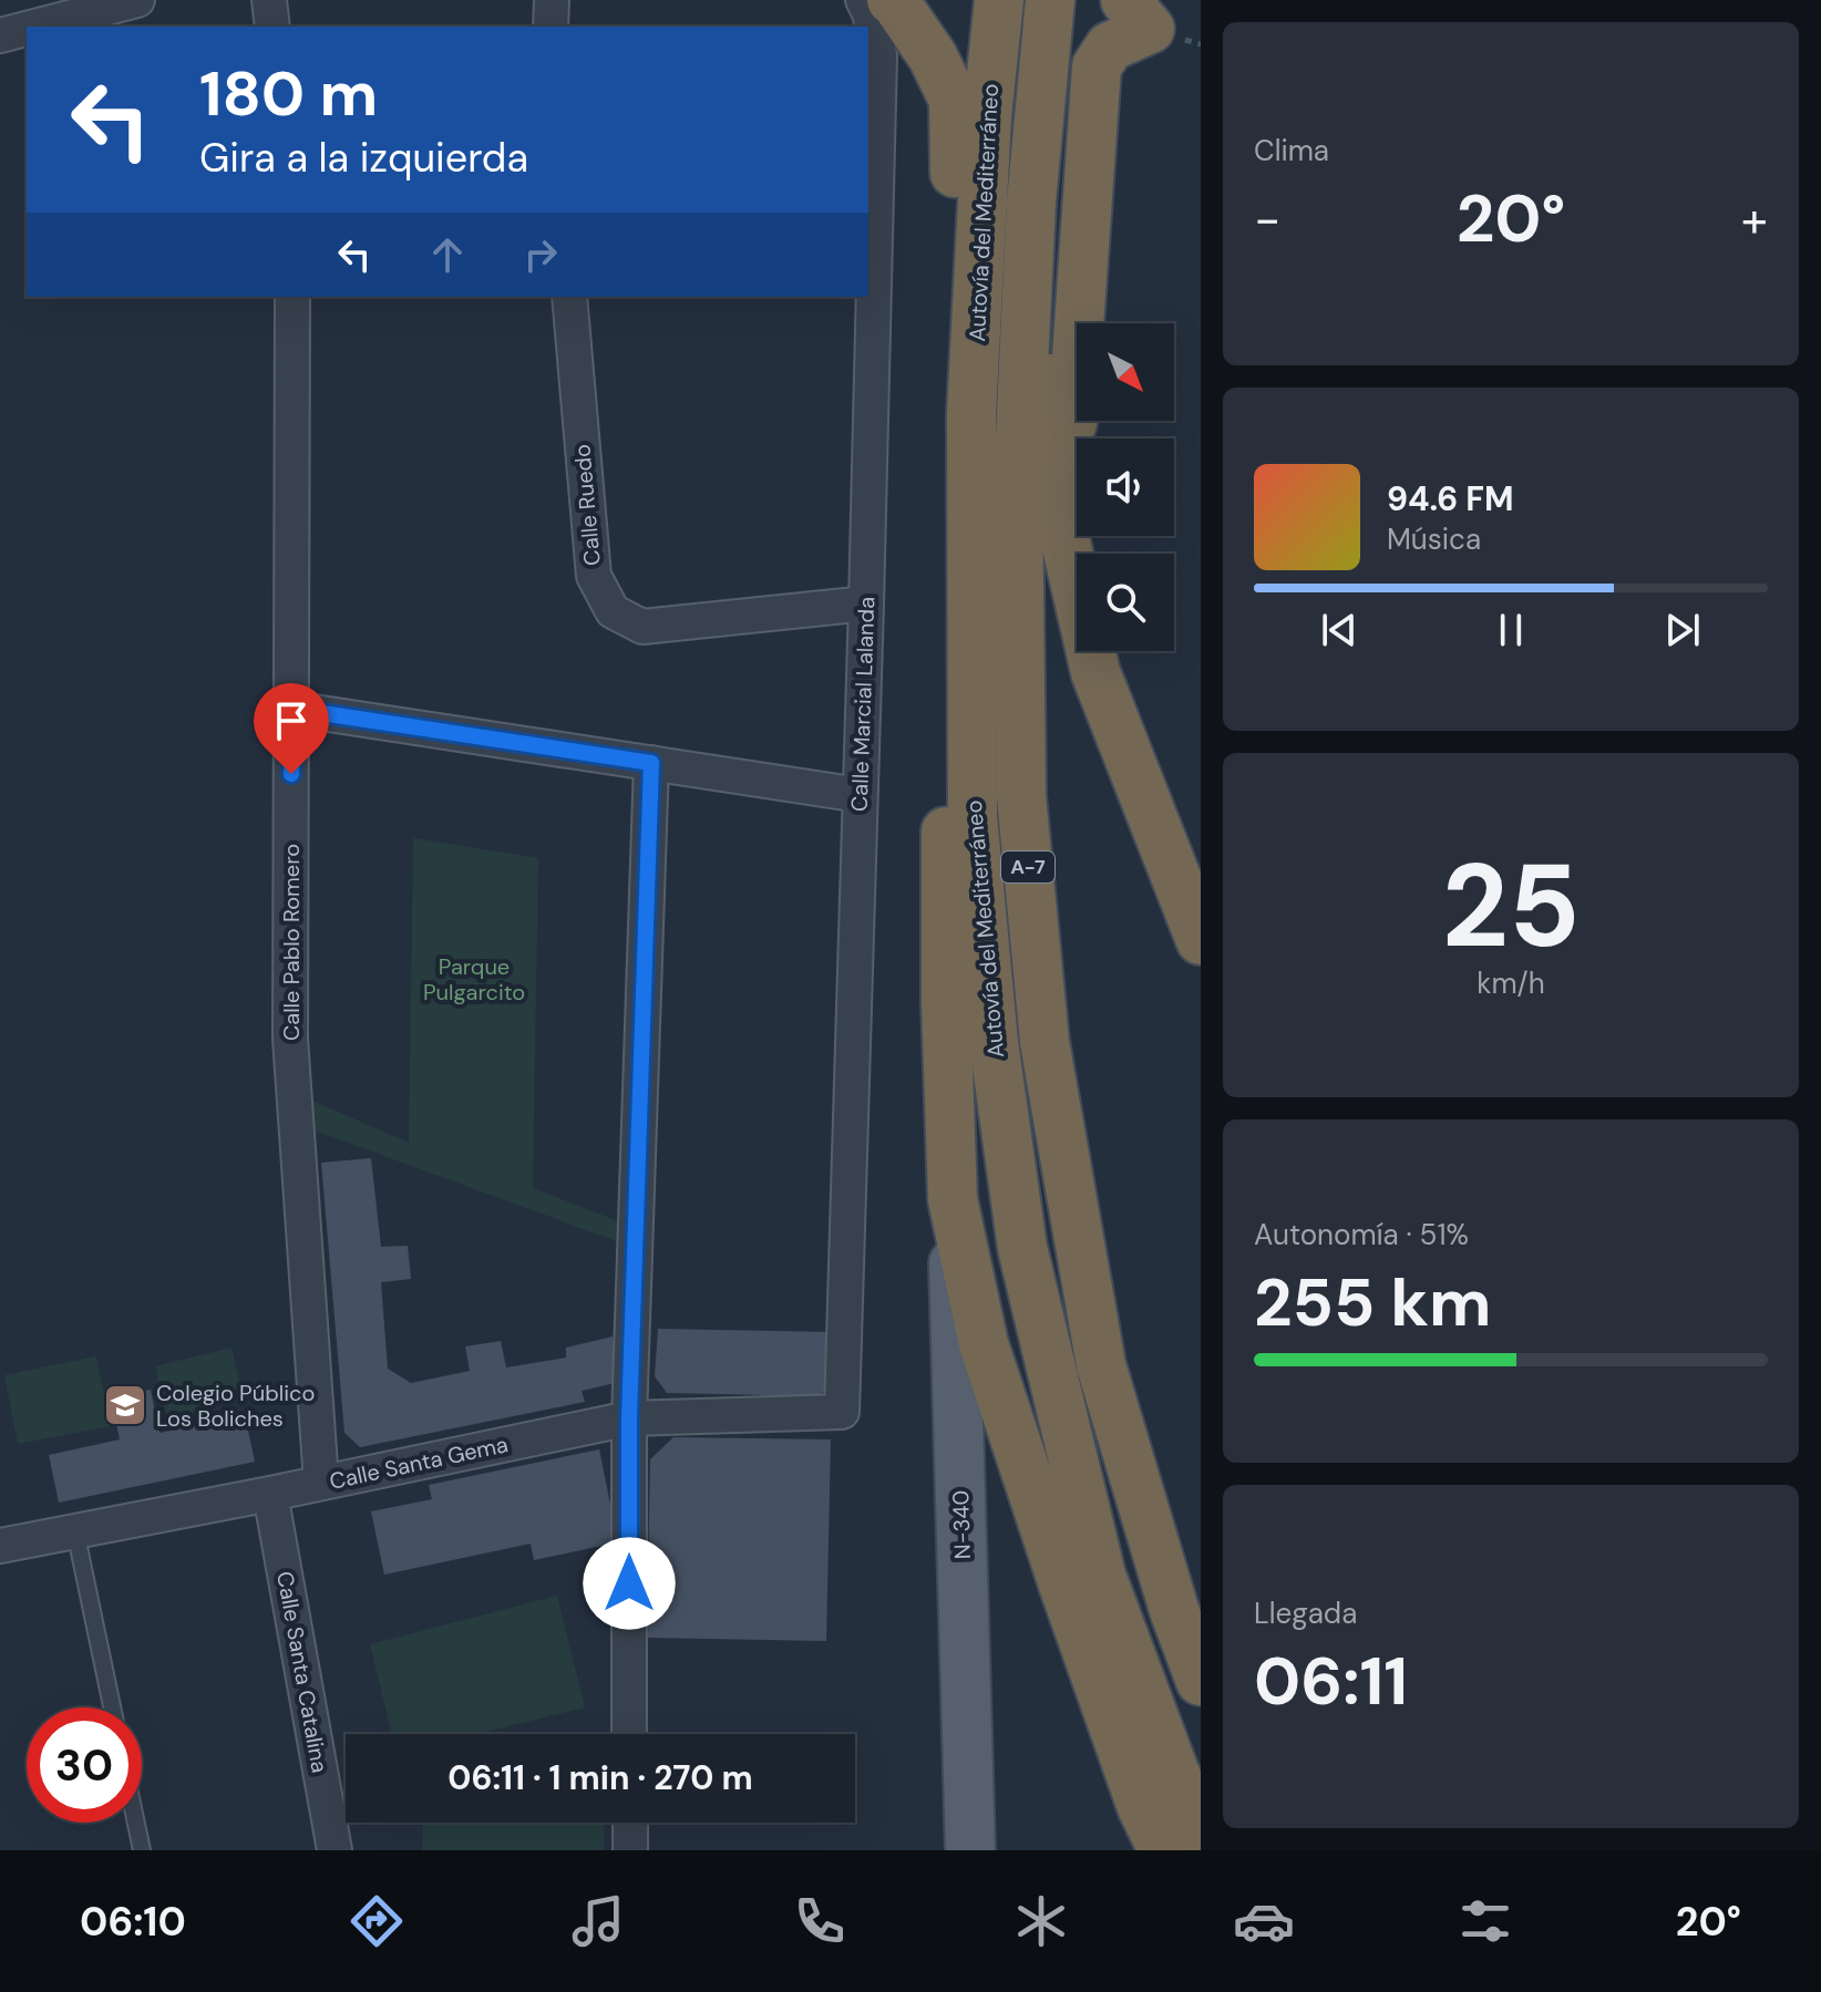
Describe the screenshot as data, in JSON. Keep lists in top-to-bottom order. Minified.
{"streets":{"highway":["Autovía del Mediterráneo","A-7"],"main road":["N-340"],"street":["Calle Ruedo","Calle Marcial Lalanda","Calle Pablo Romero","Calle Santa Gema","Calle Santa Catalina"]},"crossings":[["Calle Ruedo","Calle Marcial Lalanda"],["Calle Marcial Lalanda","Calle Santa Gema"],["Calle Pablo Romero","Calle Santa Gema"],["Calle Santa Gema","Calle Santa Catalina"]],"parks":["Parque Pulgarcito"],"places":{"school or university":["Colegio Público Los Boliches"]},"north":"bottom right","page":{"tile":["Clima",["25","km/h"],["Autonomía · 51%","255 km"],["Llegada","06:11"]],"turn":["180 m","Gira a la izquierda"],"heat":["−","20°","+"],"song":["94.6 FM","Música"],"limit":"30","trip":"06:11 · 1 min · 270 m","tabs":["06:10","20°"]}}
